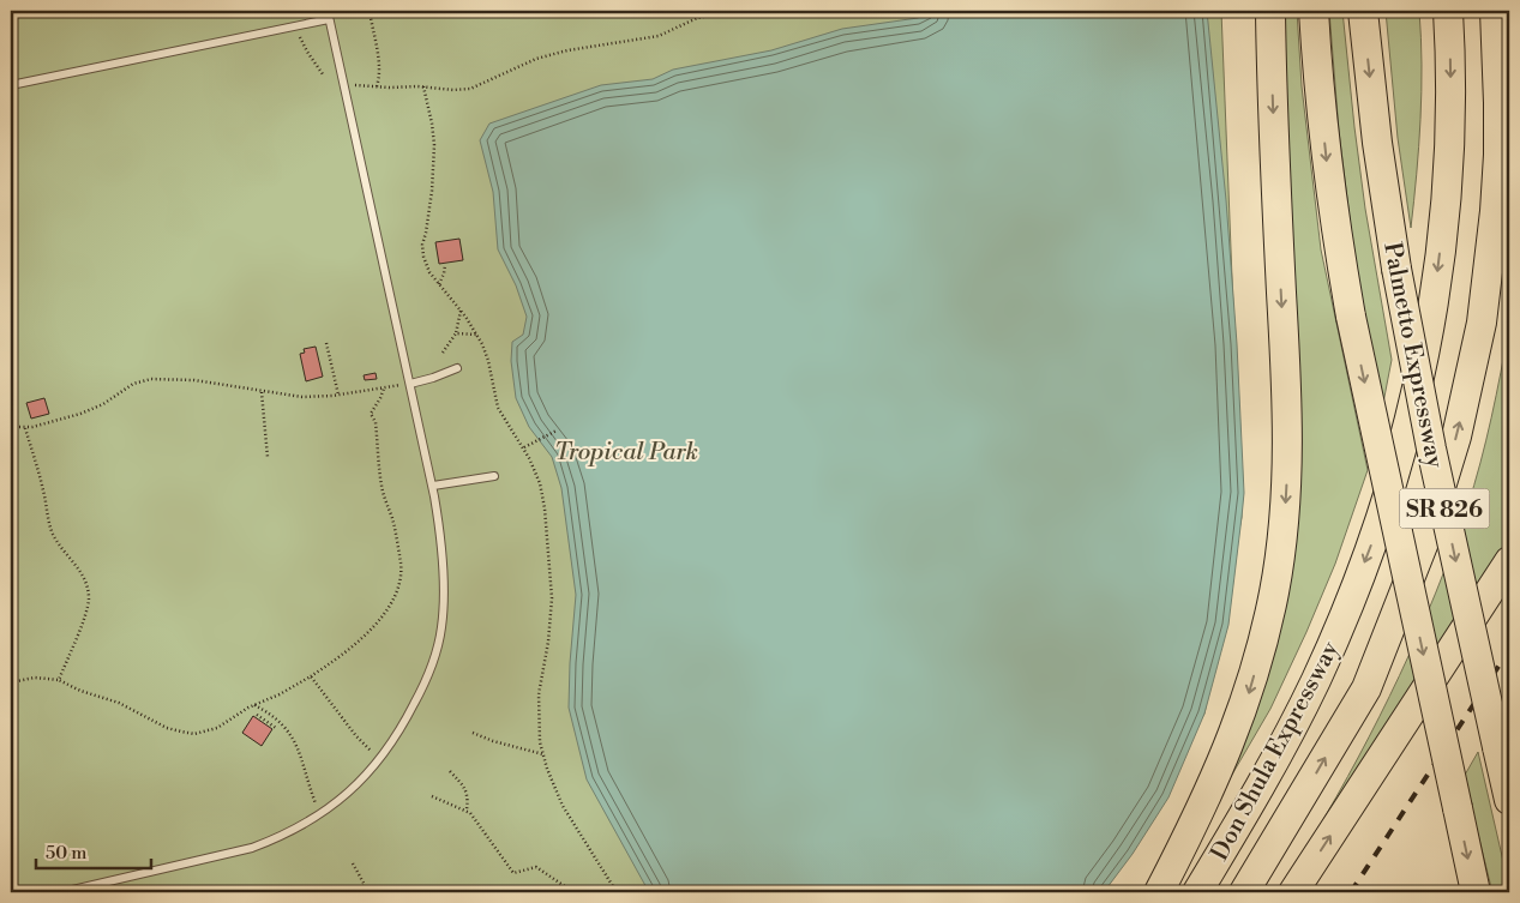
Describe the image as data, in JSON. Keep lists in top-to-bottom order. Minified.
{"streets":{"highway":["Palmetto Expressway","SR 826","Don Shula Expressway"]},"parks":["Tropical Park"],"scale_bar":"50 m"}
